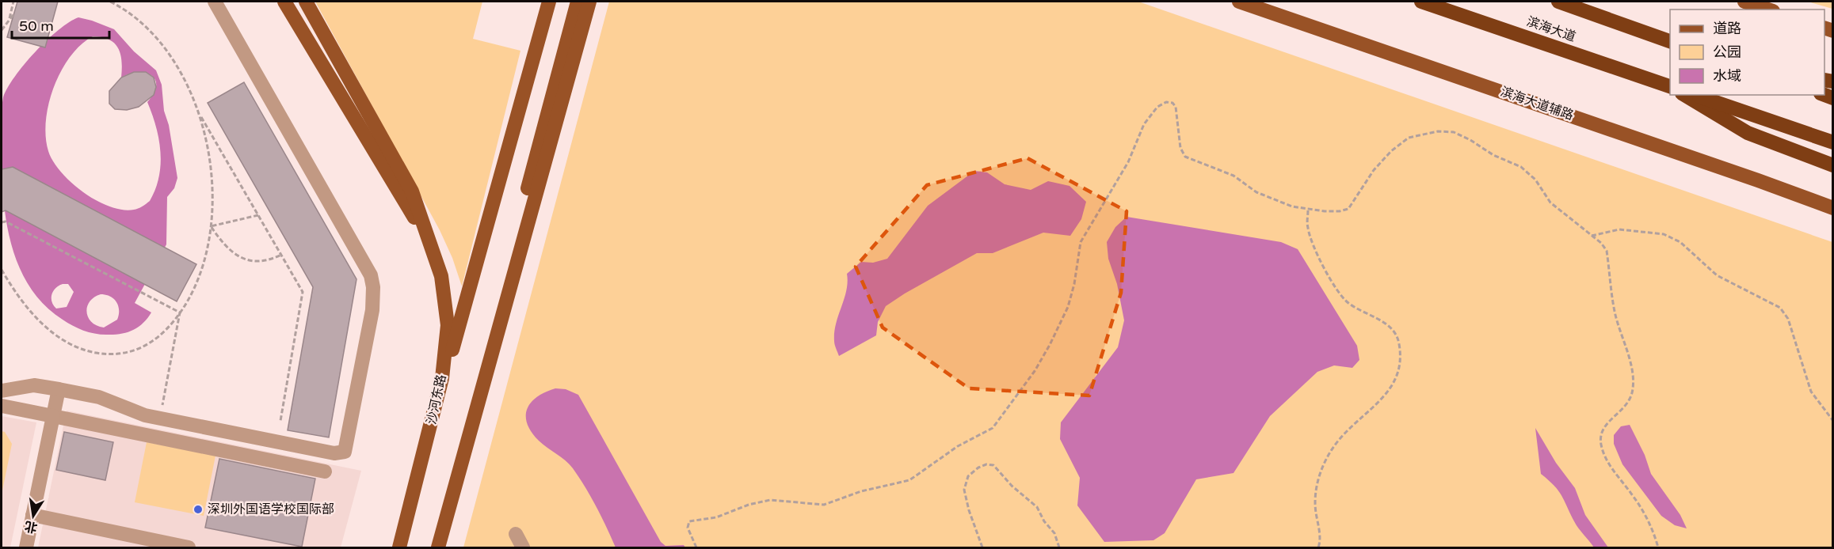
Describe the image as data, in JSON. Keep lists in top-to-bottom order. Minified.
{"streets":{"highway":["滨海大道"],"main road":["滨海大道辅路","沙河东路"]},"places":["深圳外国语学校国际部"],"legend":["道路","公园","水域"],"scale_bar":"50 m","north":"bottom"}
